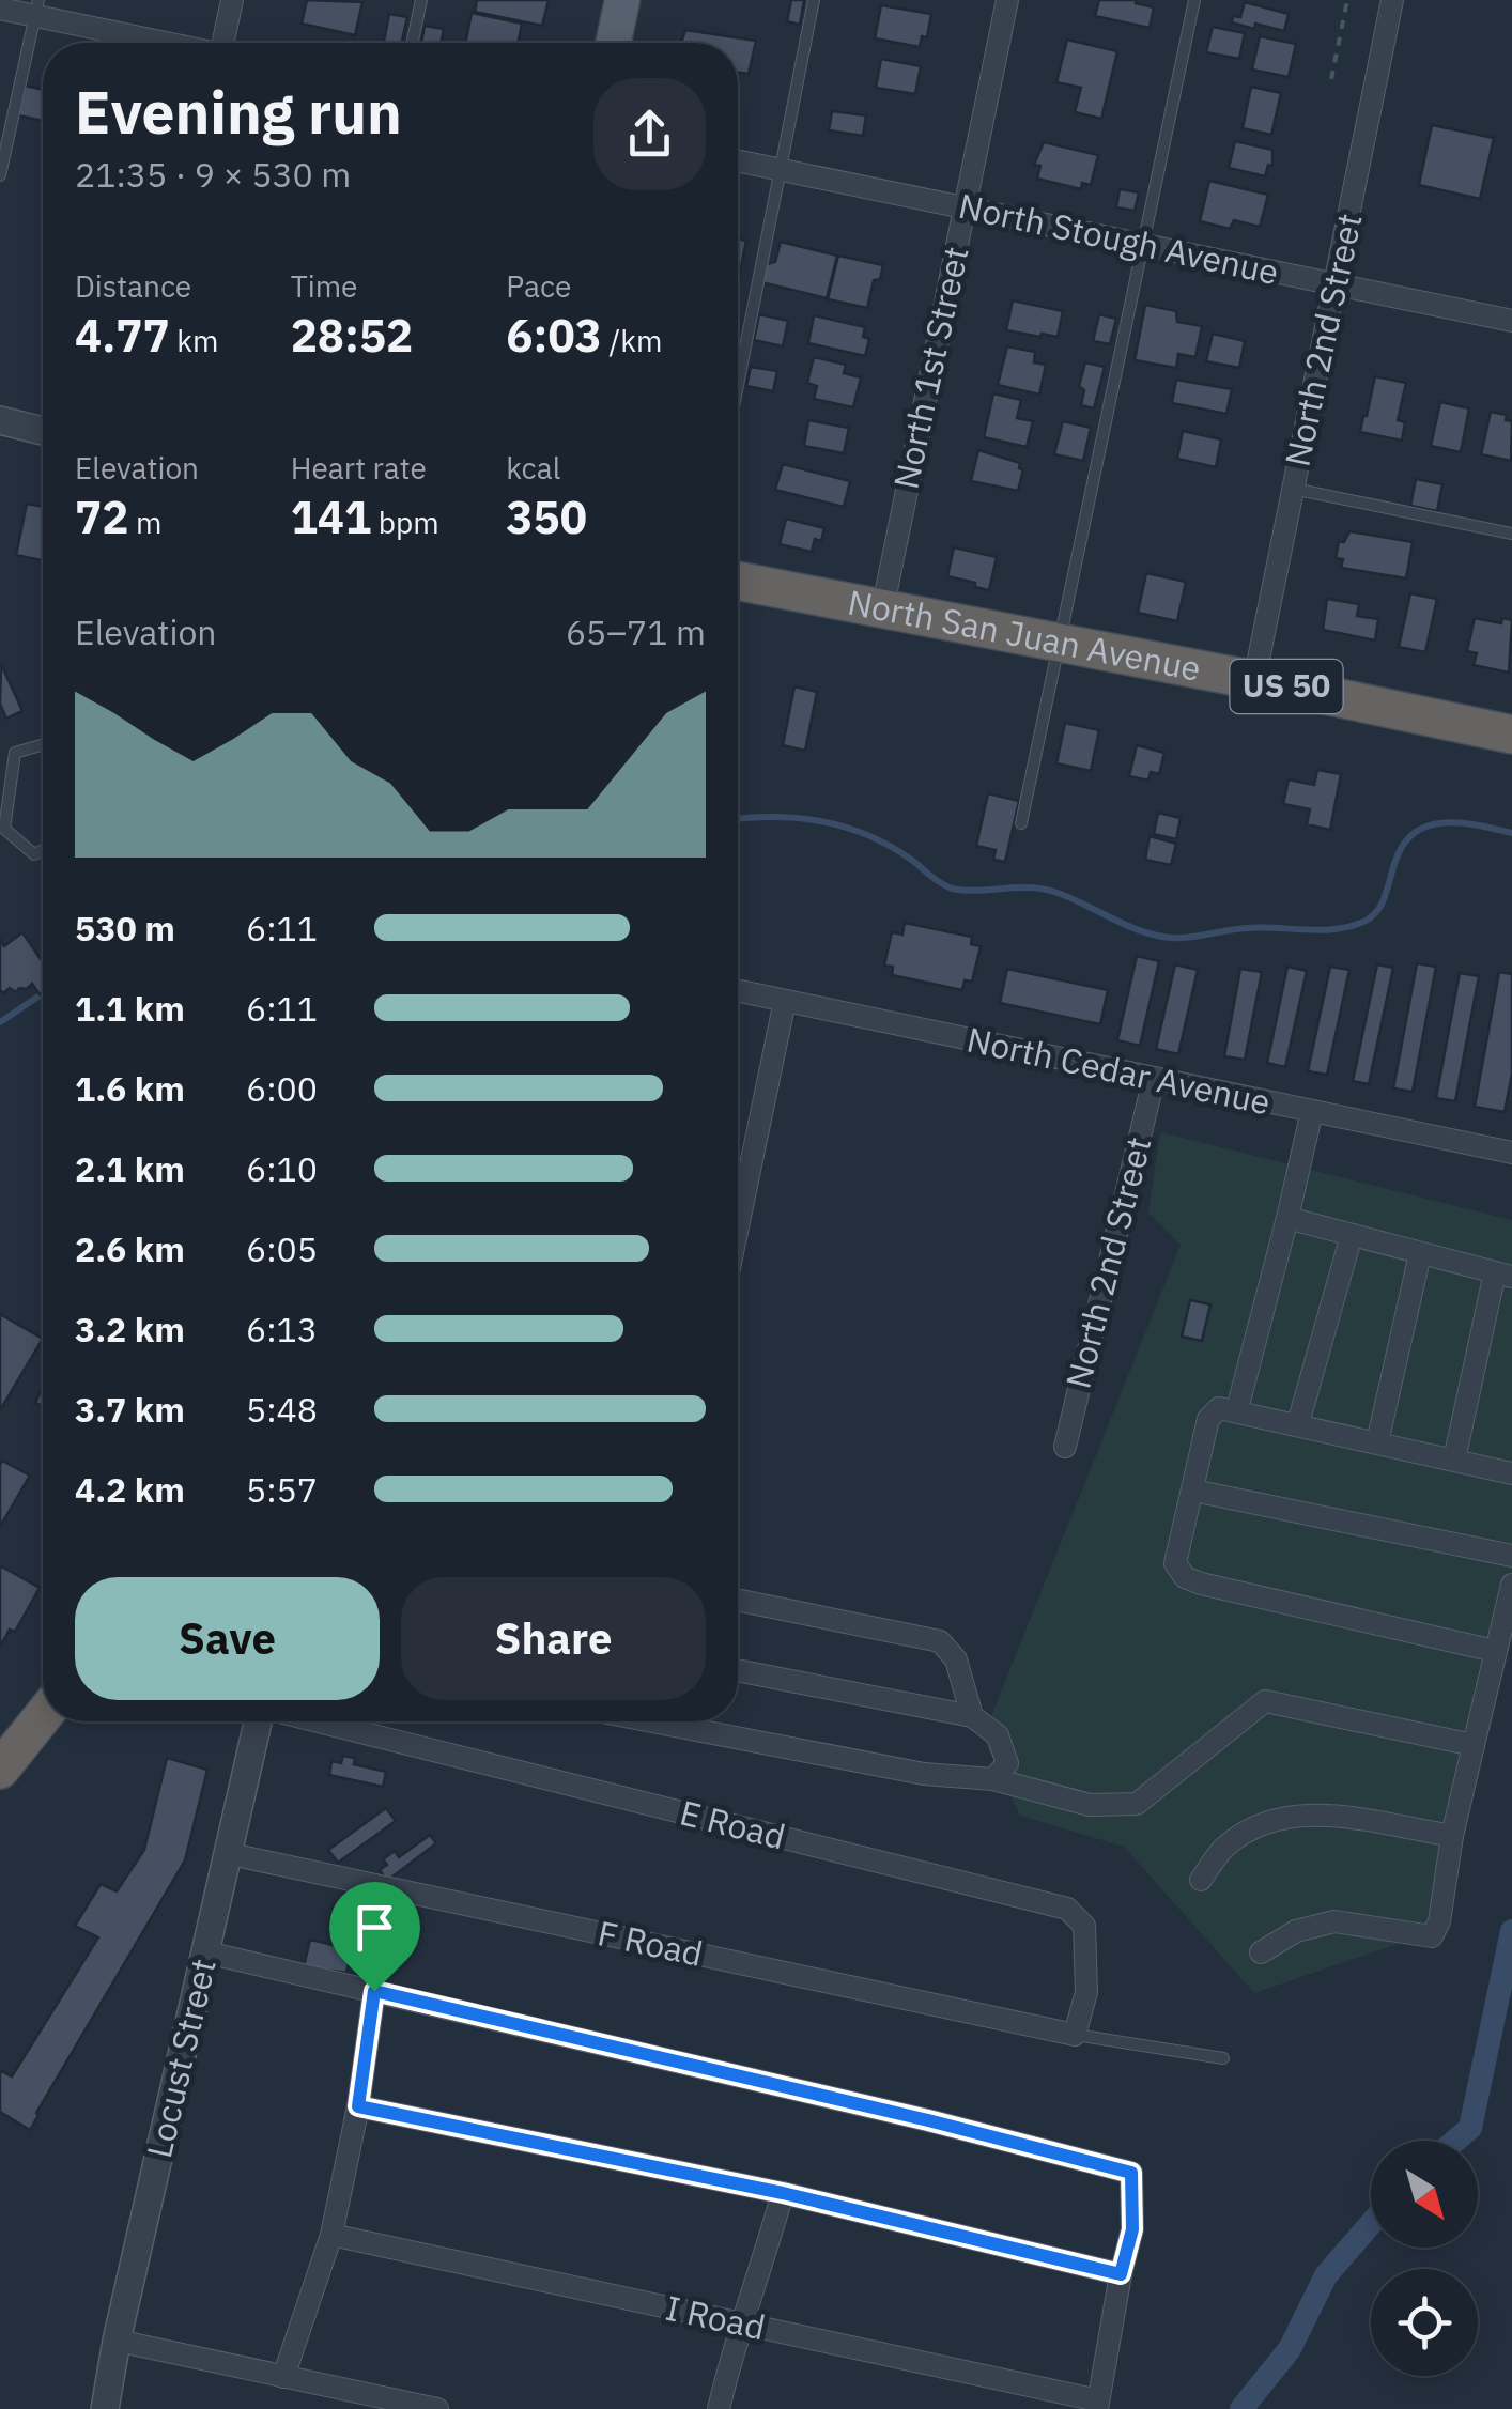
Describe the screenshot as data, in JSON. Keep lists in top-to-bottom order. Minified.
{"streets":{"highway":["North San Juan Avenue","US 50"],"street":["North Stough Avenue","North 2nd Street","North 1st Street","North Cedar Avenue","E Road","F Road","Locust Street","I Road"]},"crossings":[["North Stough Avenue","North 2nd Street"],["North Stough Avenue","North 1st Street"],["North 2nd Street","North San Juan Avenue"],["North 2nd Street","North Cedar Avenue"],["North 1st Street","North San Juan Avenue"],["E Road","F Road"],["F Road","Locust Street"]],"north":"bottom right","page":{"heading":["Evening run","21:35 · 9 × 530 m"],"stats":[["Distance","4.77 km"],["Time","28:52"],["Pace","6:03 /km"],["Elevation","72 m"],["Heart rate","141 bpm"],["kcal","350"]],"chart":["Elevation","65–71 m"],"list":[{"name":"530 m","note":"6:11"},{"name":"1.1 km","note":"6:11"},{"name":"1.6 km","note":"6:00"},{"name":"2.1 km","note":"6:10"},{"name":"2.6 km","note":"6:05"},{"name":"3.2 km","note":"6:13"},{"name":"3.7 km","note":"5:48"},{"name":"4.2 km","note":"5:57"}],"buttons":["Save","Share"]}}
